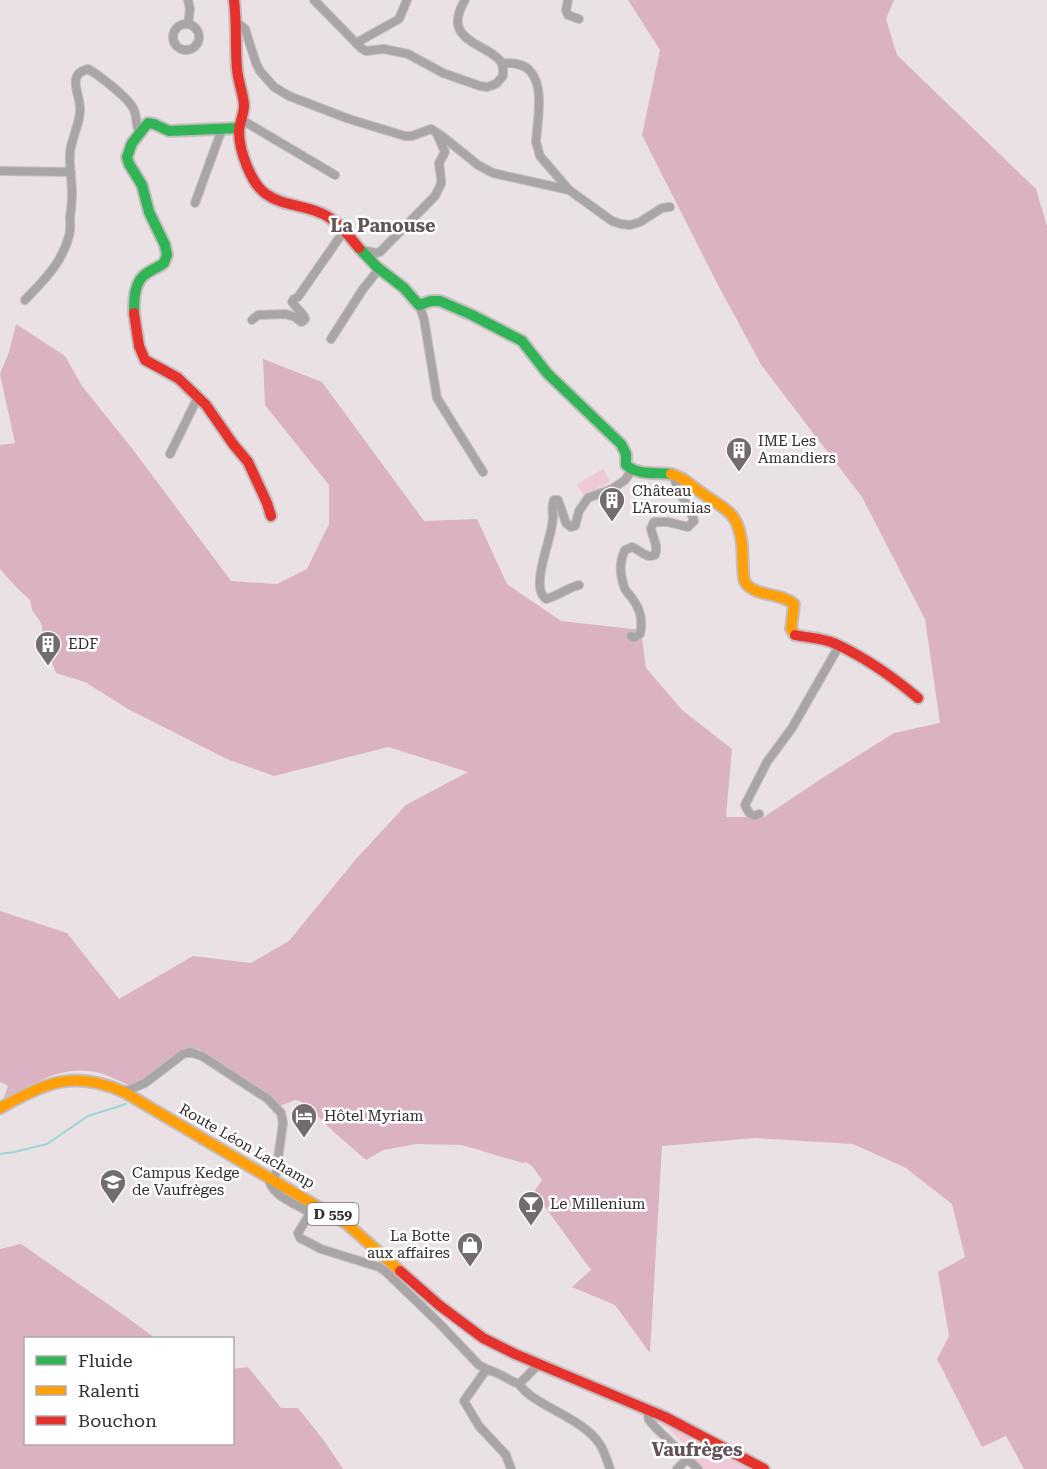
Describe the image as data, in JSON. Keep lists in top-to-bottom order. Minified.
{"streets":{"street":["Route Léon Lachamp","D 559"]},"districts":["La Panouse","Vaufrèges"],"places":{"building":["IME Les Amandiers","Château L'Aroumias","EDF"],"hotel":["Hôtel Myriam"],"school or university":["Campus Kedge de Vaufrèges"],"bar":["Le Millenium"],"shop":["La Botte aux affaires"]},"legend":["Fluide","Ralenti","Bouchon"]}
